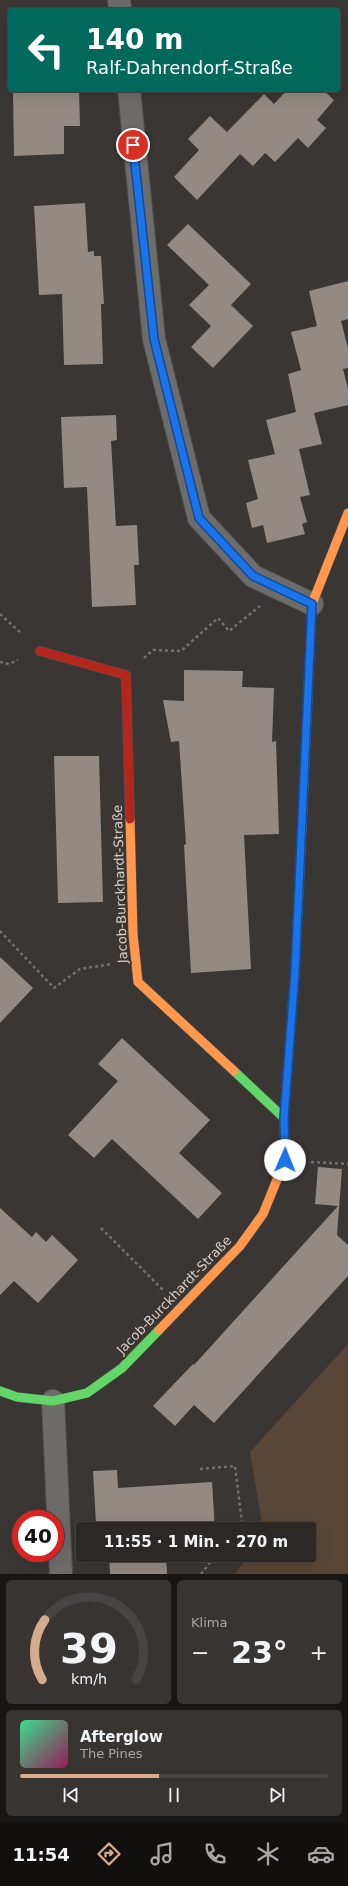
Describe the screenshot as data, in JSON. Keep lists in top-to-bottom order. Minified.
{"streets":{"street":["Jacob-Burckhardt-Straße"]},"page":{"turn":["140 m","Ralf-Dahrendorf-Straße"],"limit":"40","trip":"11:55 · 1 Min. · 270 m","tile":"Klima","heat":["−","23°","+"],"song":["Afterglow","The Pines"],"tabs":"11:54","gauge":["39","km/h"]}}
